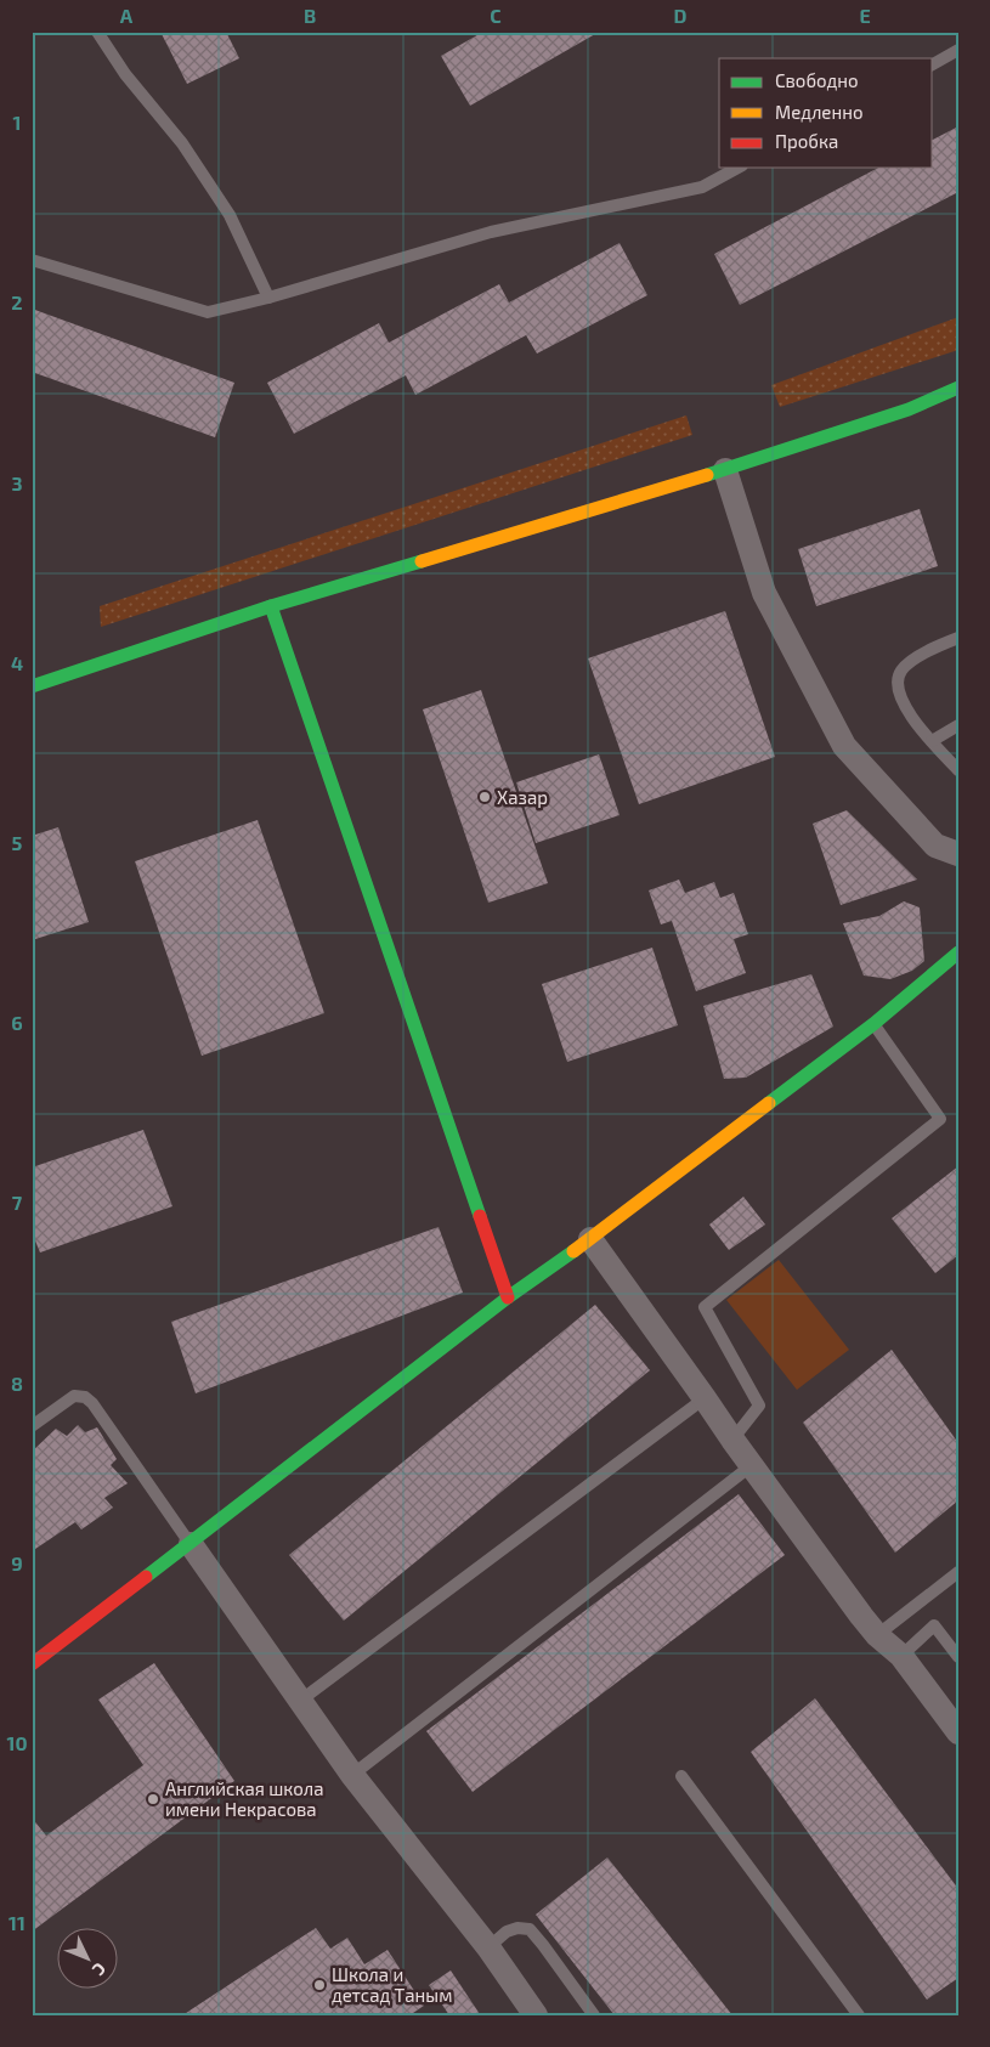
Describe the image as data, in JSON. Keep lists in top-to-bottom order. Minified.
{"places":["Хазар","Английская школа имени Некрасова","Школа и детсад Таным"],"legend":["Свободно","Медленно","Пробка"],"north":"bottom right","grid":{"columns":["A","B","C","D","E"],"rows":["1","2","3","4","5","6","7","8","9","10","11"]}}
